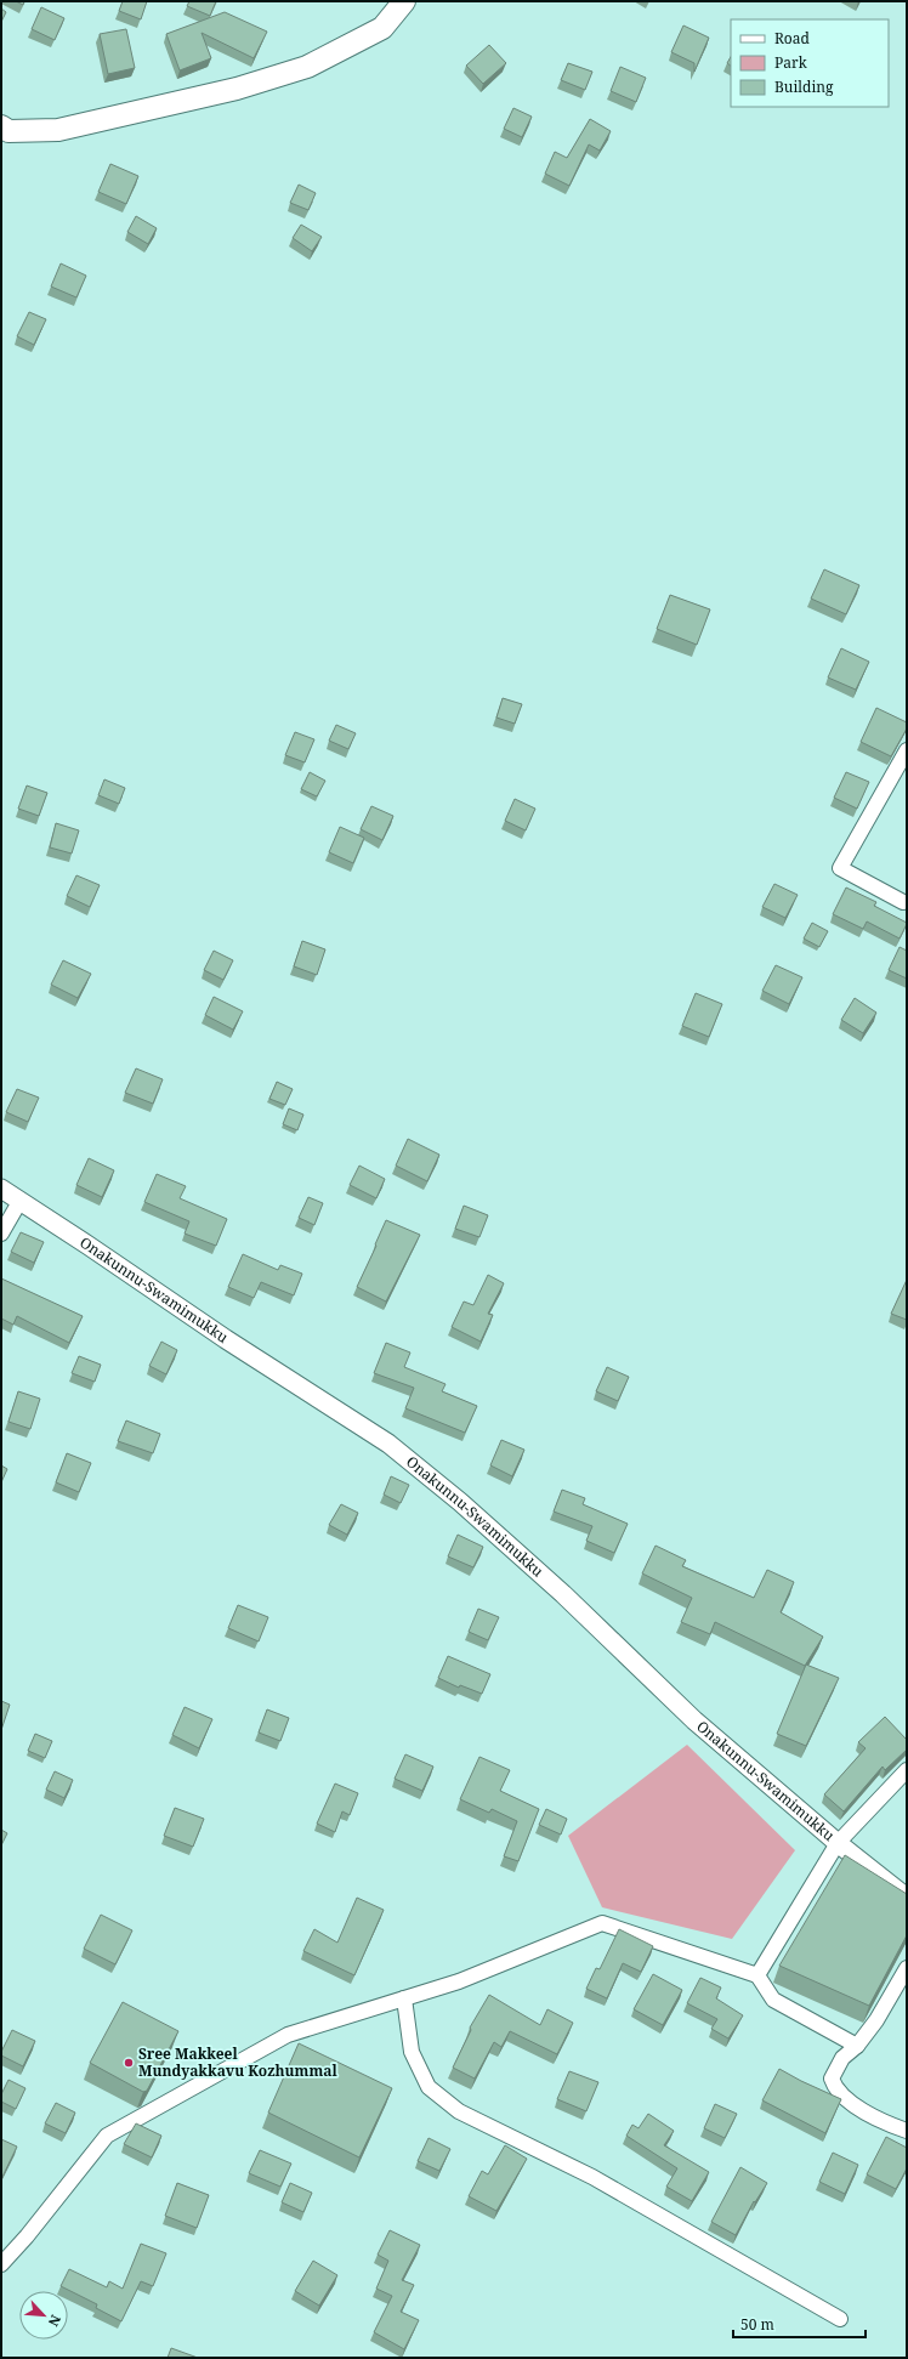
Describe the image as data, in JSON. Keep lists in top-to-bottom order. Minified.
{"streets":{"street":["Onakunnu-Swamimukku"]},"places":["Sree Makkeel Mundyakkavu Kozhummal"],"legend":["Road","Park","Building"],"scale_bar":"50 m","north":"bottom right"}
